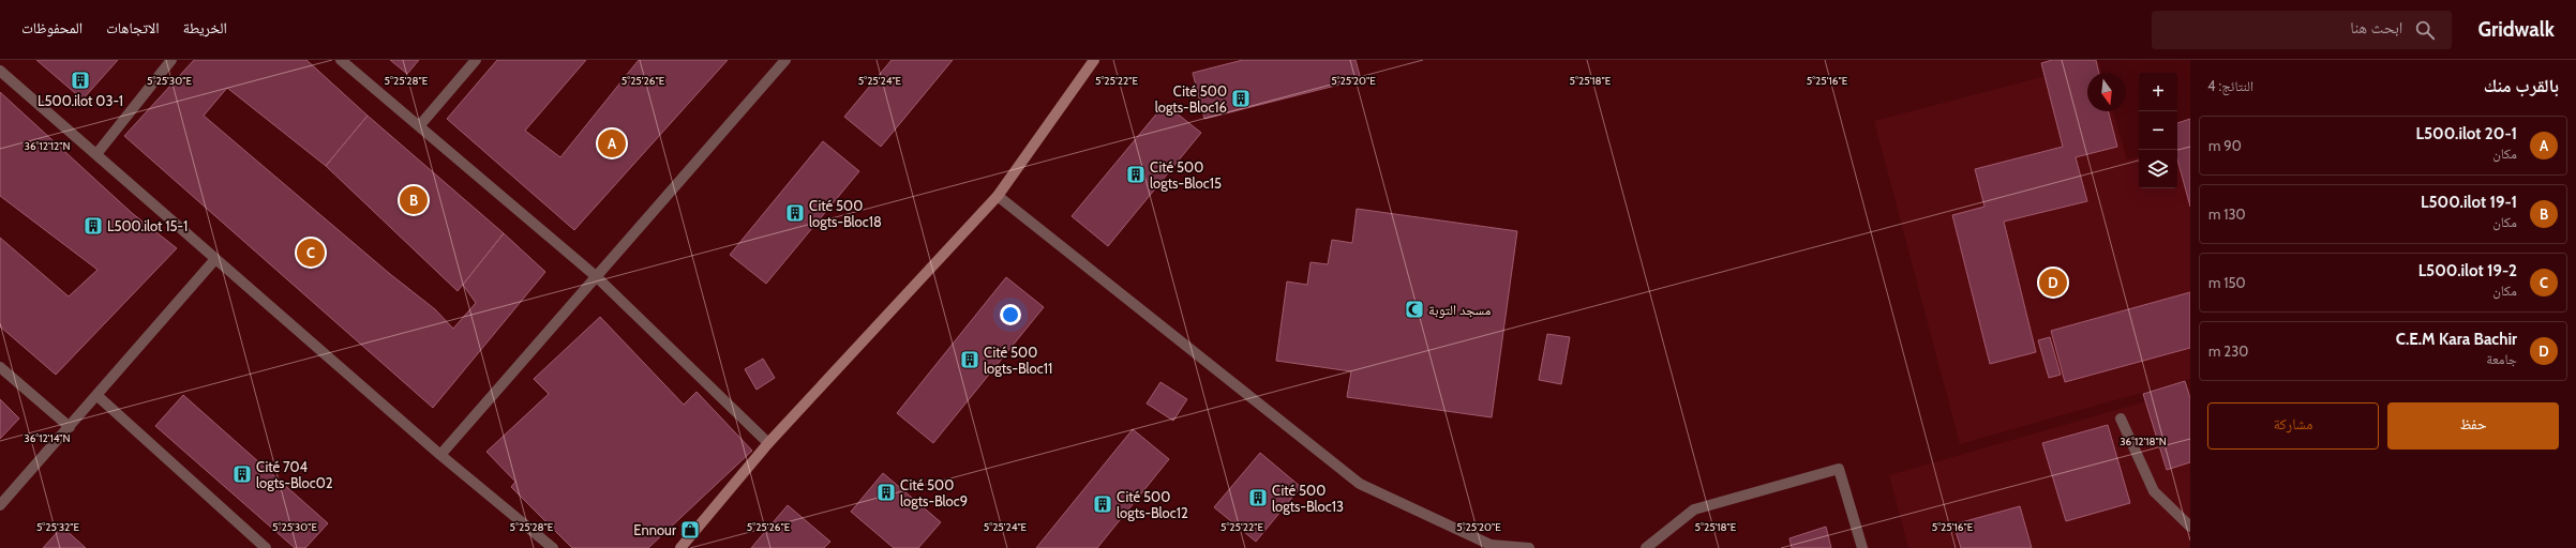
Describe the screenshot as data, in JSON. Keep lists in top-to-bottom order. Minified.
{"places":{"building":["L500.ilot 03-1","Cité 500 logts-Bloc16","Cité 500 logts-Bloc15","Cité 500 logts-Bloc18","L500.ilot 15-1","Cité 500 logts-Bloc11","Cité 704 logts-Bloc02","Cité 500 logts-Bloc9","Cité 500 logts-Bloc13","Cité 500 logts-Bloc12"],"mosque":["مسجد التوبة"],"shop":["Ennour"]},"north":"bottom","page":{"header":"Gridwalk","search":"ابحث هنا","nav":["الخريطة","الاتجاهات","المحفوظات"],"heading":["بالقرب منك","النتائج: 4"],"map_buttons":["+","−"],"list":[{"mark":"A","name":"L500.ilot 20-1","note":"مكان","value":"90 m"},{"mark":"B","name":"L500.ilot 19-1","note":"مكان","value":"130 m"},{"mark":"C","name":"L500.ilot 19-2","note":"مكان","value":"150 m"},{"mark":"D","name":"C.E.M Kara Bachir","note":"جامعة","value":"230 m"}],"pins":["A","B","C","D"],"buttons":["حفظ","مشاركة"]},"coordinates":["5°25'30\"E","5°25'28\"E","5°25'26\"E","5°25'24\"E","5°25'22\"E","5°25'20\"E","5°25'18\"E","5°25'16\"E","36°12'12\"N","36°12'14\"N","36°12'18\"N","5°25'32\"E"]}
